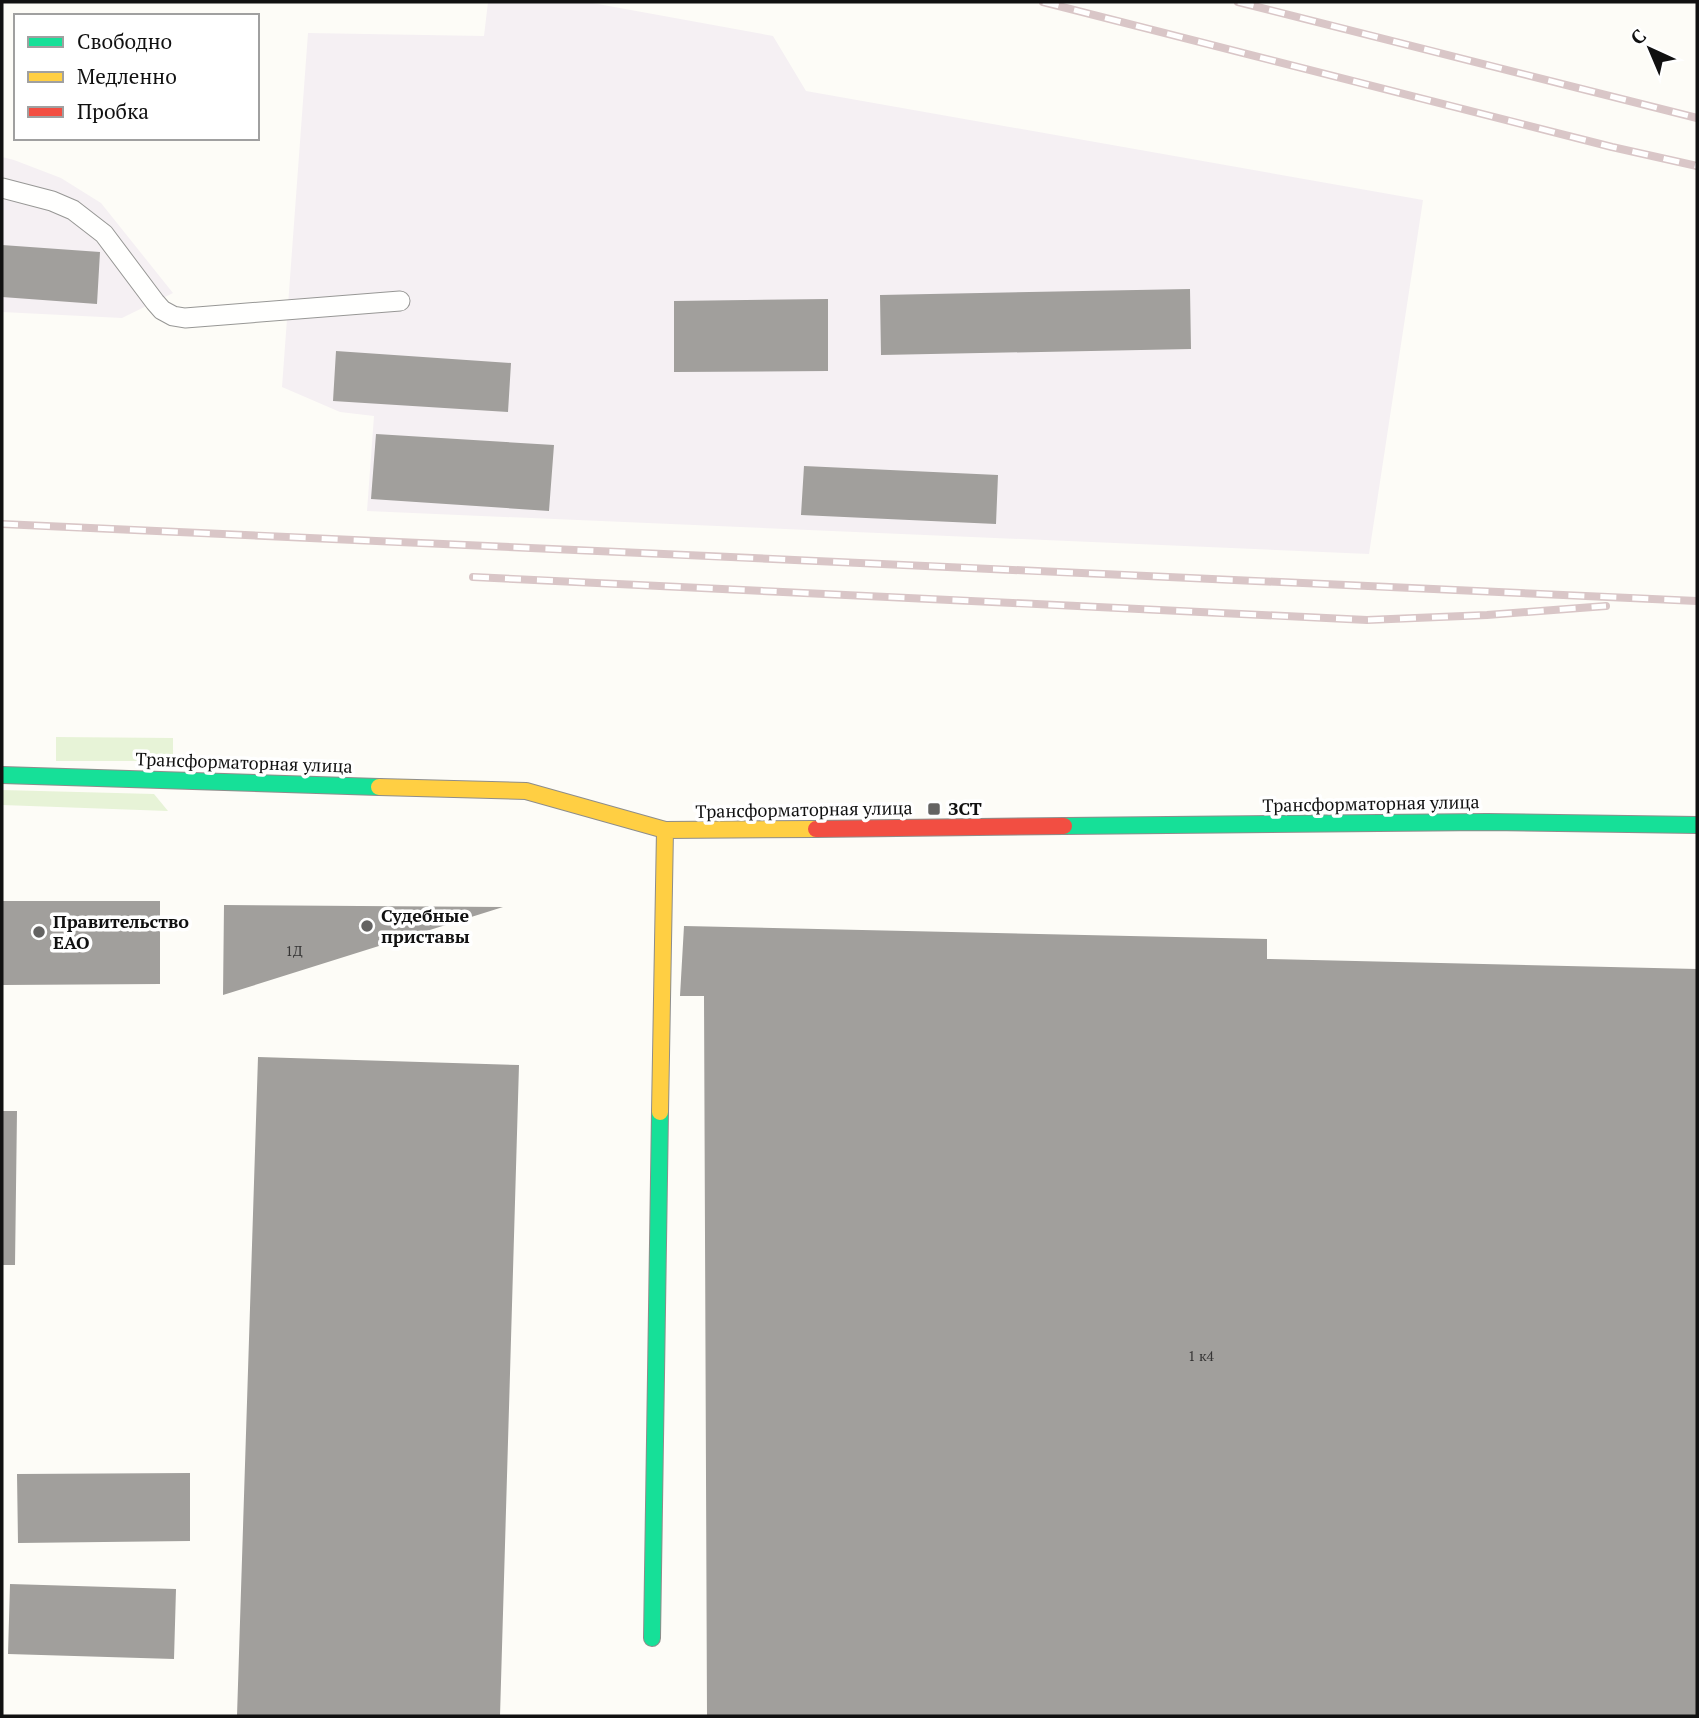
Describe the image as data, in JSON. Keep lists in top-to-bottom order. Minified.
{"streets":{"street":["Трансформаторная улица"]},"places":{"transit":["ЗСТ"],"other":["Судебные приставы","Правительство ЕАО"]},"house_numbers":["1Д","1 к4"],"legend":["Свободно","Медленно","Пробка"],"north":"top left"}
